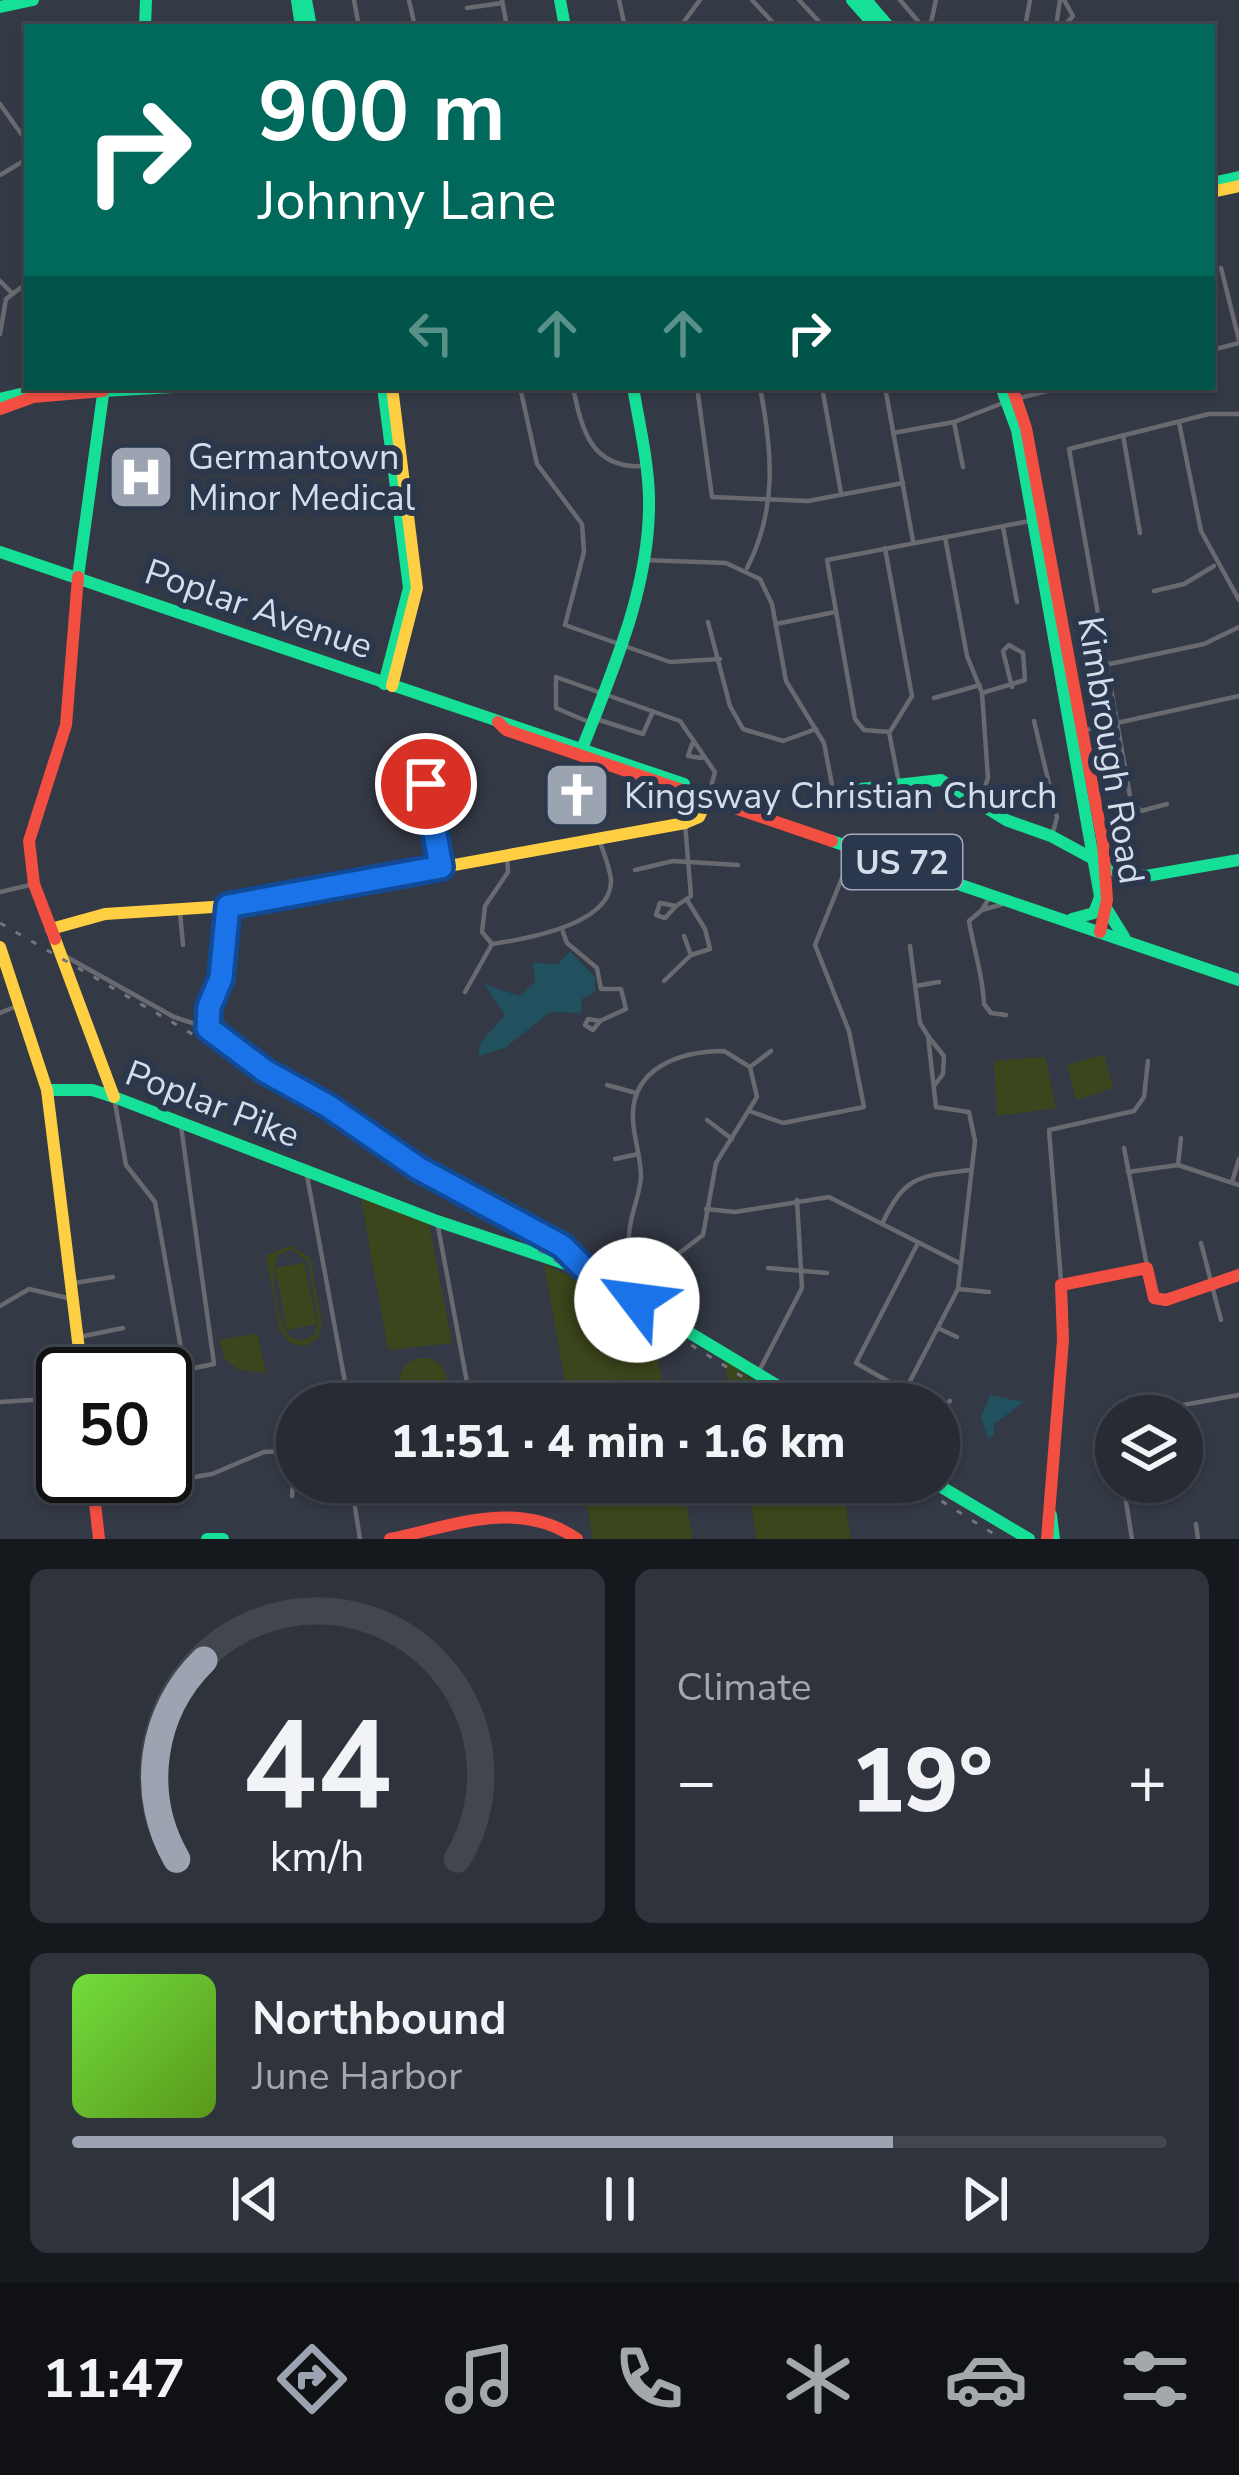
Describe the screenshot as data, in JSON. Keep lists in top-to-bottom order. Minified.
{"streets":{"street":["Poplar Avenue","Kimbrough Road","US 72","Poplar Pike"]},"crossings":[["Poplar Avenue","Kimbrough Road"]],"places":{"hospital":["Germantown Minor Medical"],"church":["Kingsway Christian Church"]},"page":{"turn":["900 m","Johnny Lane"],"limit":"50","trip":"11:51 · 4 min · 1.6 km","tile":"Climate","heat":["−","19°","+"],"song":["Northbound","June Harbor"],"tabs":"11:47","gauge":["44","km/h"]}}
